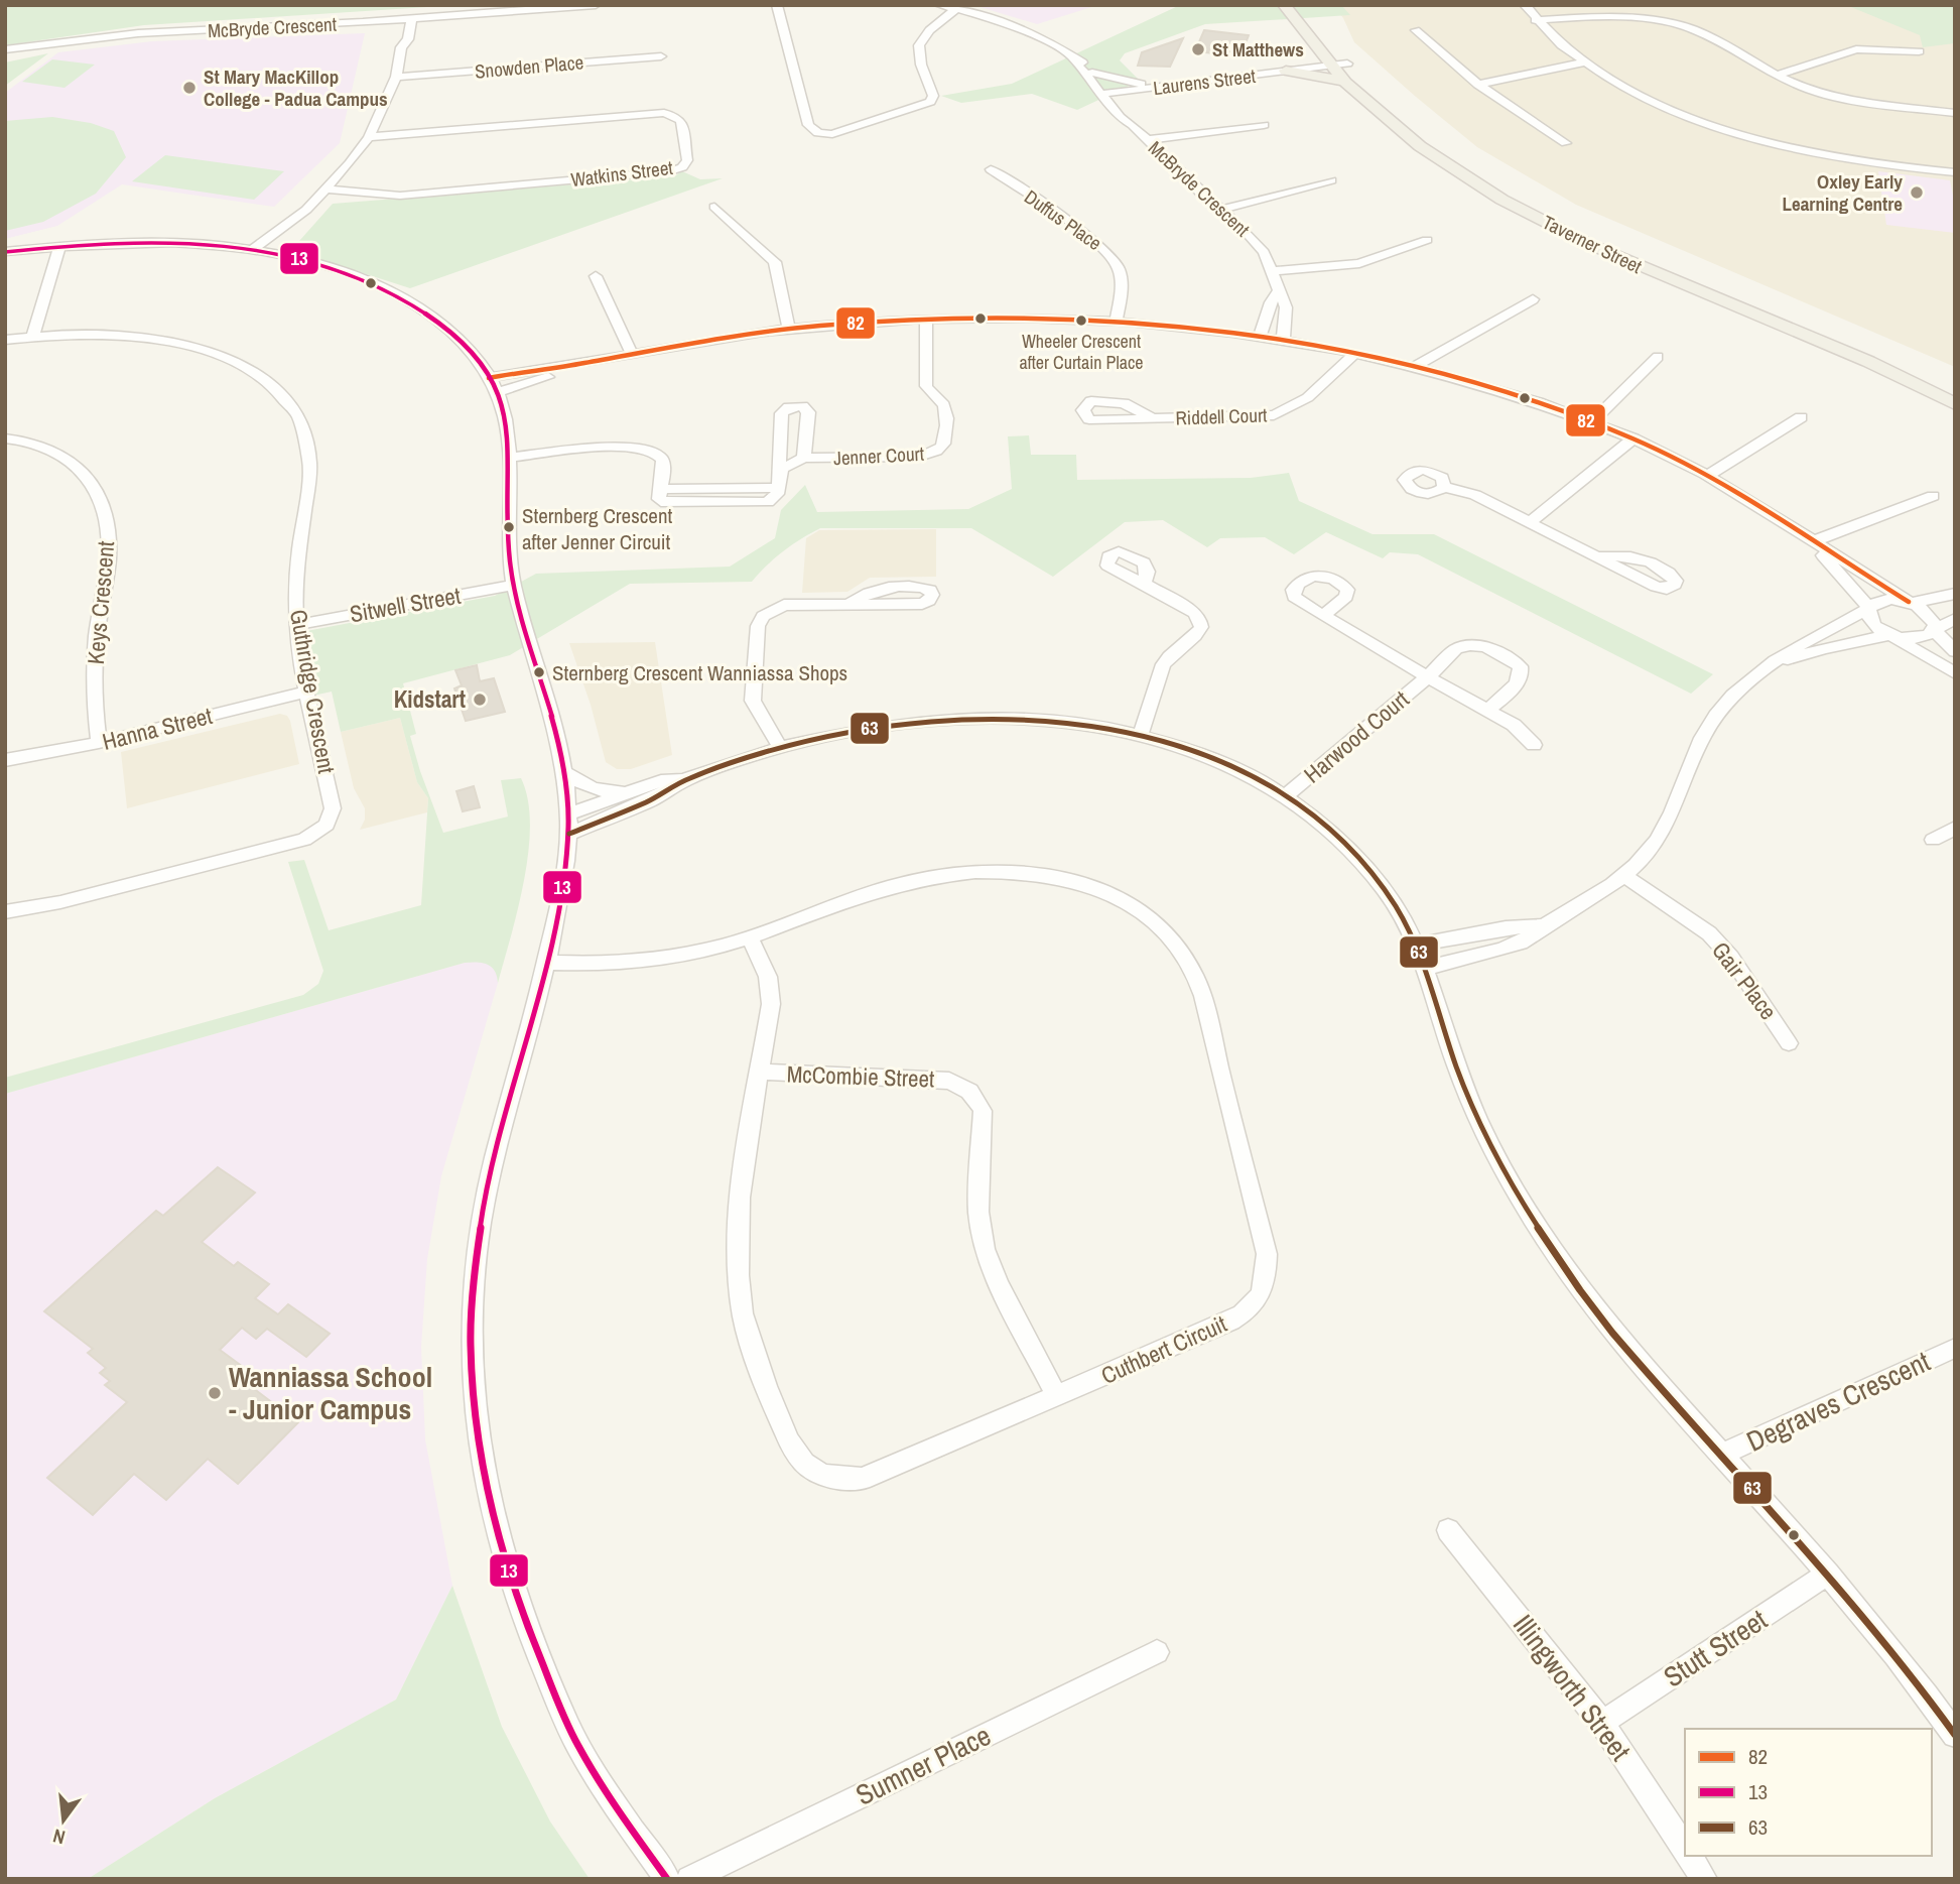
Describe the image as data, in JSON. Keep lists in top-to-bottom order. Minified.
{"streets":{"main road":["Taverner Street"],"street":["McBryde Crescent","Snowden Place","Laurens Street","Watkins Street","Duffus Place","Riddell Court","Jenner Court","Keys Crescent","Sitwell Street","Guthridge Crescent","Hanna Street","Harwood Court","Gair Place","McCombie Street","Cuthbert Circuit","Degraves Crescent","Stutt Street","Illingworth Street","Sumner Place"]},"crossings":[["McBryde Crescent","Laurens Street"],["Laurens Street","Taverner Street"],["Keys Crescent","Hanna Street"],["Sitwell Street","Guthridge Crescent"],["Guthridge Crescent","Hanna Street"],["McCombie Street","Cuthbert Circuit"],["Stutt Street","Illingworth Street"]],"places":["St Matthews","St Mary MacKillop College - Padua Campus","Oxley Early Learning Centre","Wheeler Crescent after Curtain Place","Sternberg Crescent after Jenner Circuit","Sternberg Crescent Wanniassa Shops","Kidstart","Wanniassa School - Junior Campus"],"lines":["transit line 13","transit line 82","transit line 63"],"legend":["82","13","63"],"north":"bottom"}
